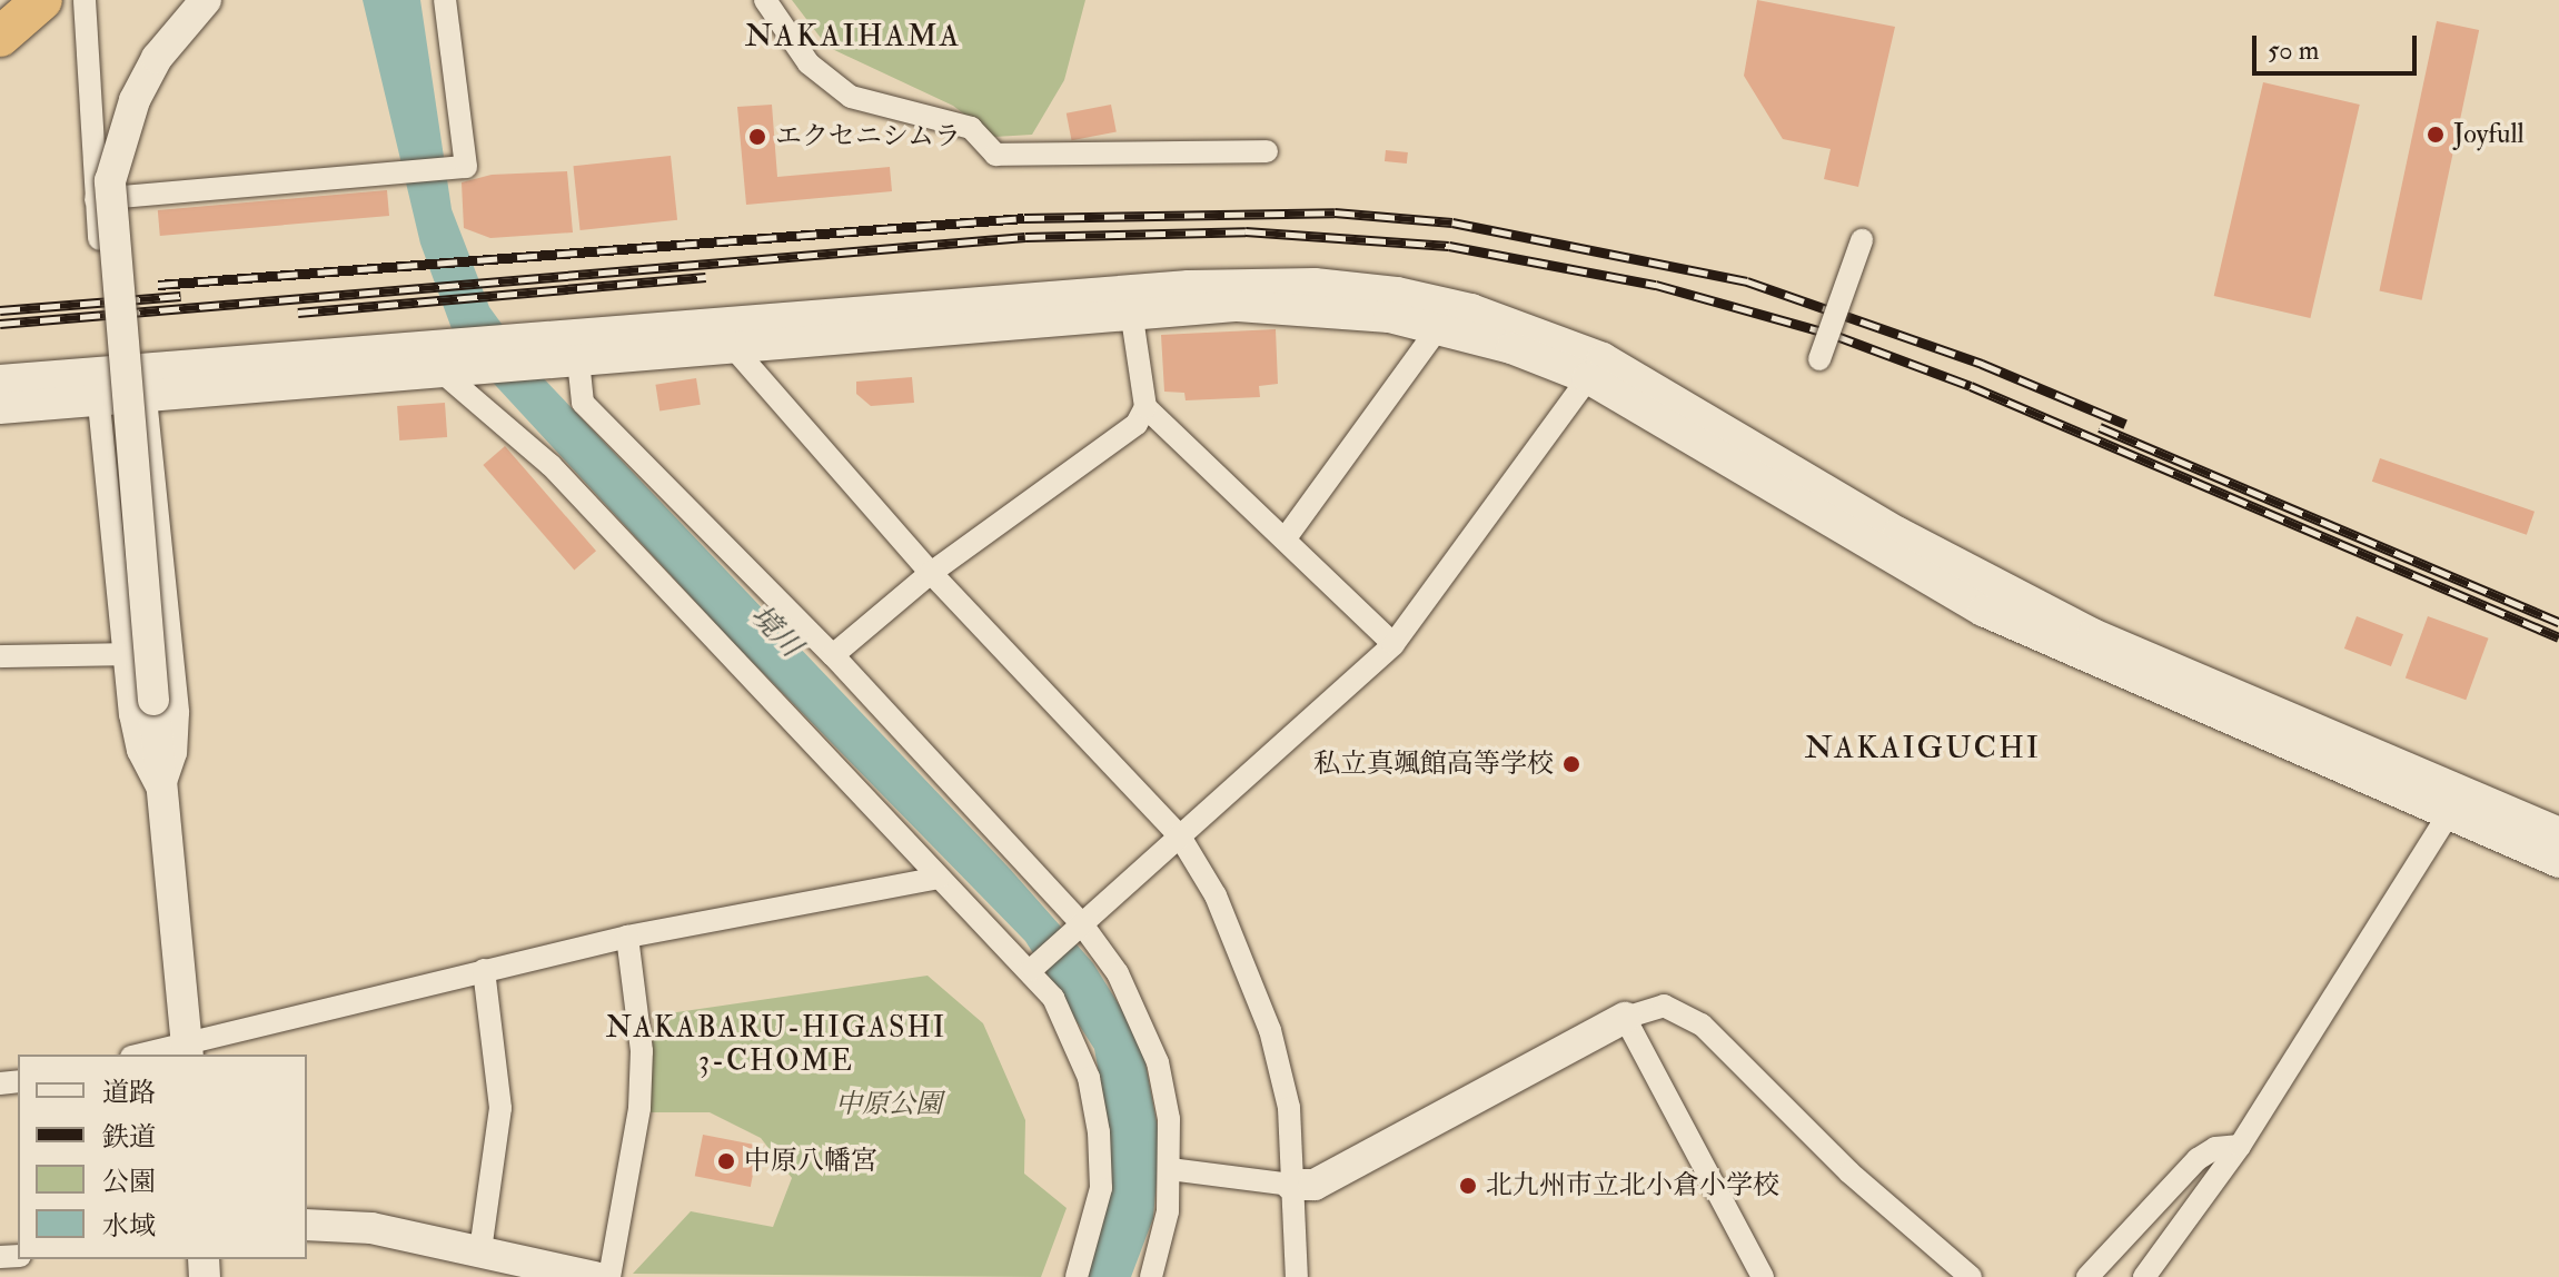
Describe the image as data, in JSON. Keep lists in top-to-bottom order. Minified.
{"districts":["NAKAIHAMA","NAKAIGUCHI","NAKABARU-HIGASHI 3-CHOME"],"water":["境川"],"parks":["中原公園"],"places":["Joyfull","エクセニシムラ","私立真颯館高等学校","中原八幡宮","北九州市立北小倉小学校"],"legend":["道路","鉄道","公園","水域"],"scale_bar":"50 m"}
